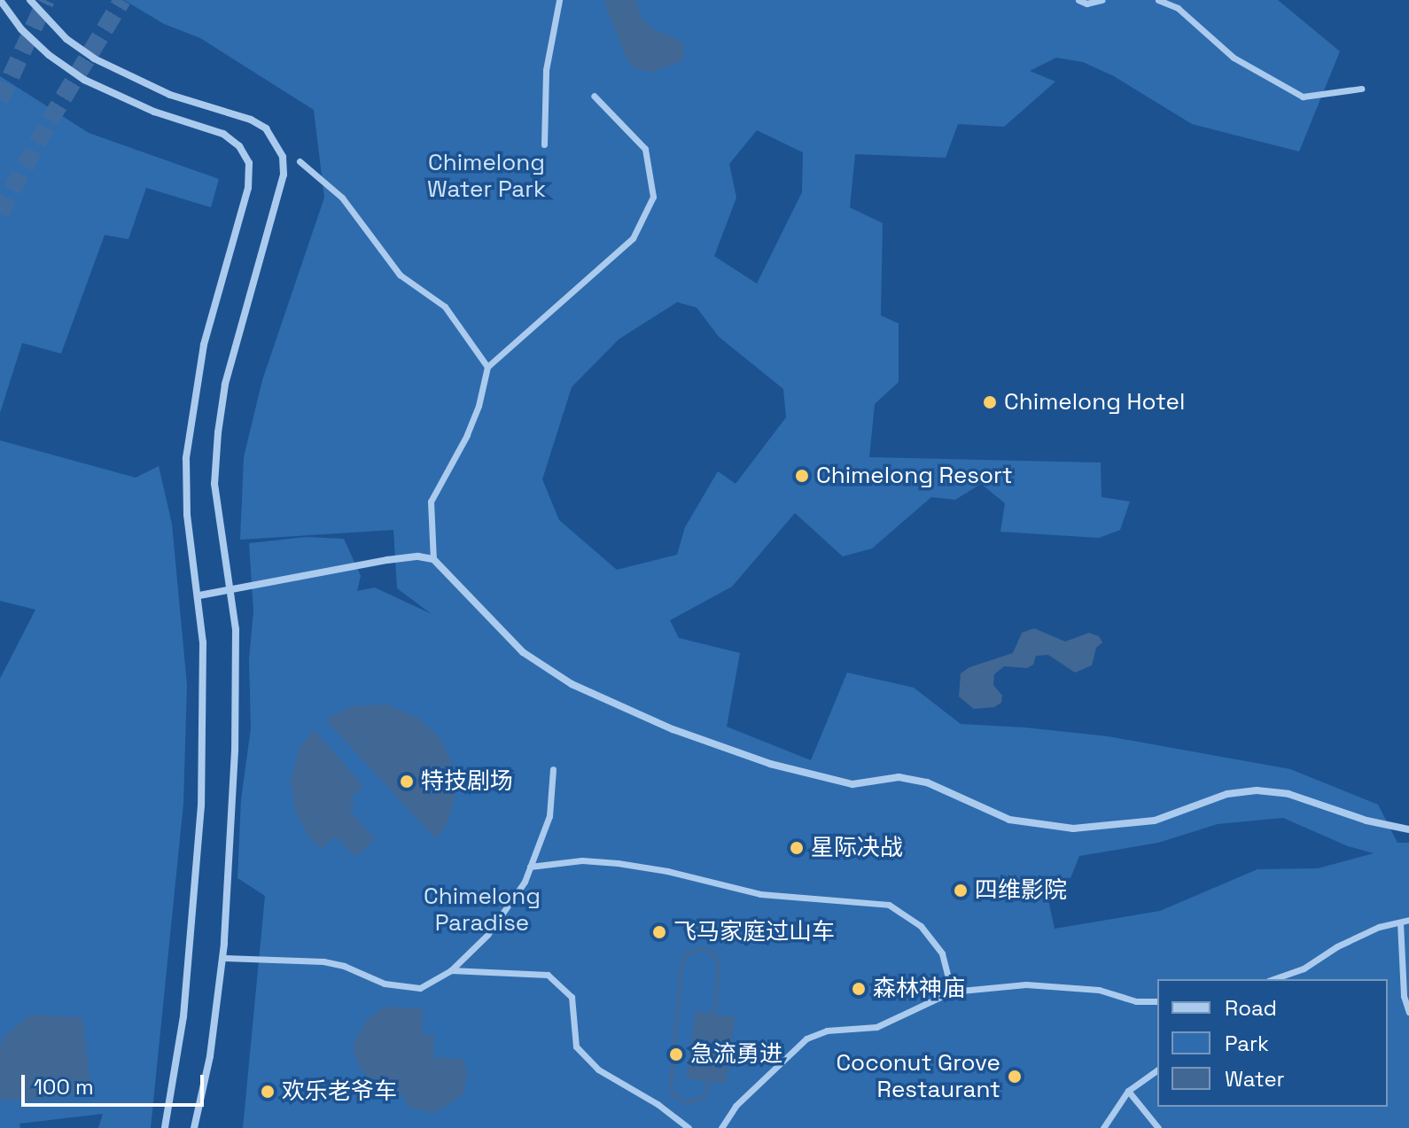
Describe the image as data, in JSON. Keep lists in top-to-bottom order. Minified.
{"parks":["Chimelong Water Park","Chimelong Paradise"],"places":["Chimelong Hotel","Chimelong Resort","特技剧场","星际决战","四维影院","飞马家庭过山车","森林神庙","急流勇进","Coconut Grove Restaurant","欢乐老爷车"],"legend":["Road","Park","Water"],"scale_bar":"100 m"}
